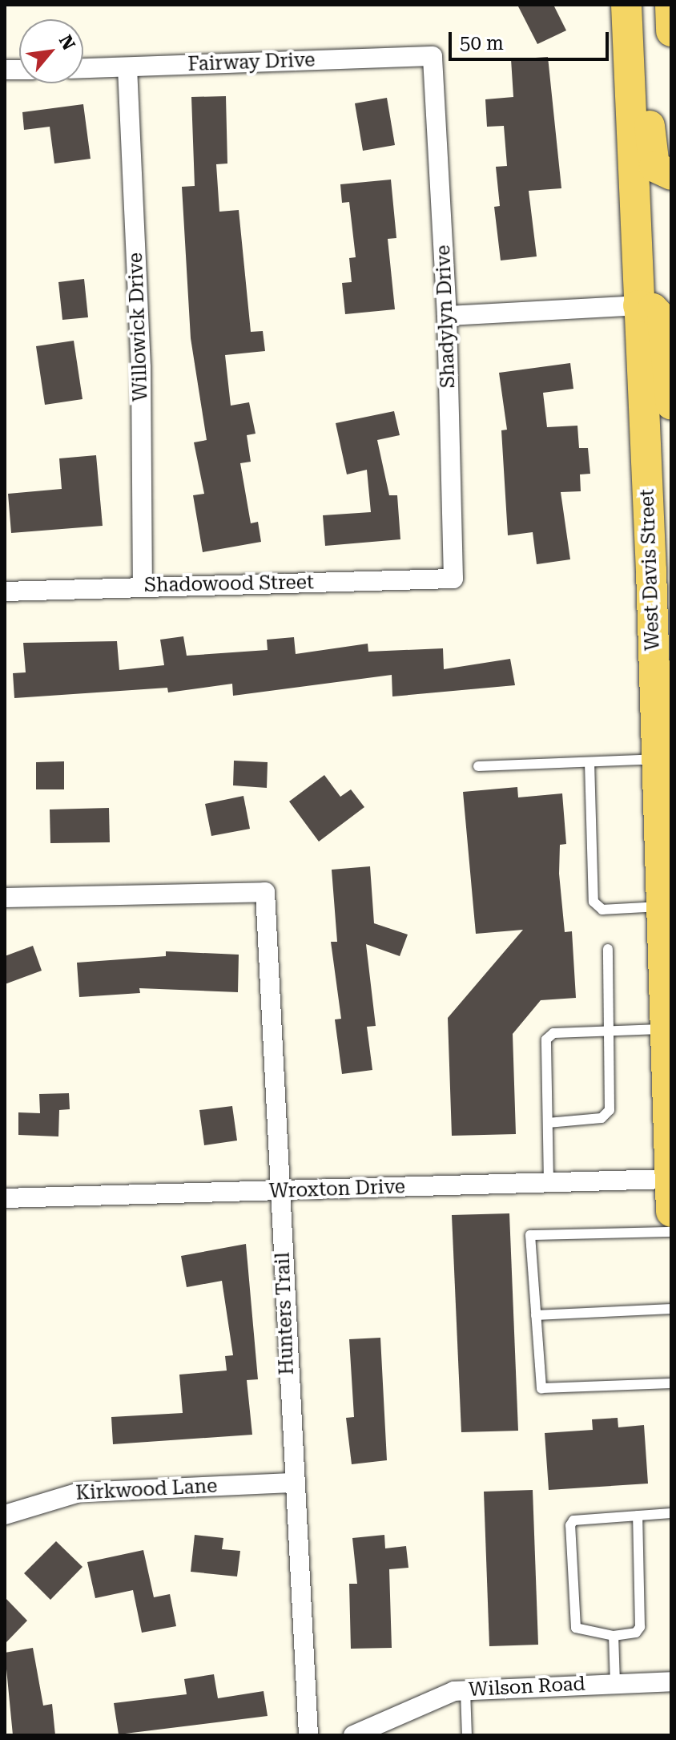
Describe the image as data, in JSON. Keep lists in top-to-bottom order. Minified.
{"streets":{"main road":["West Davis Street"],"street":["Fairway Drive","Shadylyn Drive","Willowick Drive","Shadowood Street","Wroxton Drive","Hunters Trail","Kirkwood Lane","Wilson Road"]},"crossings":[["Fairway Drive","Shadylyn Drive"],["Fairway Drive","Willowick Drive"],["Shadylyn Drive","Shadowood Street"],["Willowick Drive","Shadowood Street"],["West Davis Street","Wroxton Drive"],["Wroxton Drive","Hunters Trail"],["Hunters Trail","Kirkwood Lane"]],"scale_bar":"50 m","north":"top right"}
